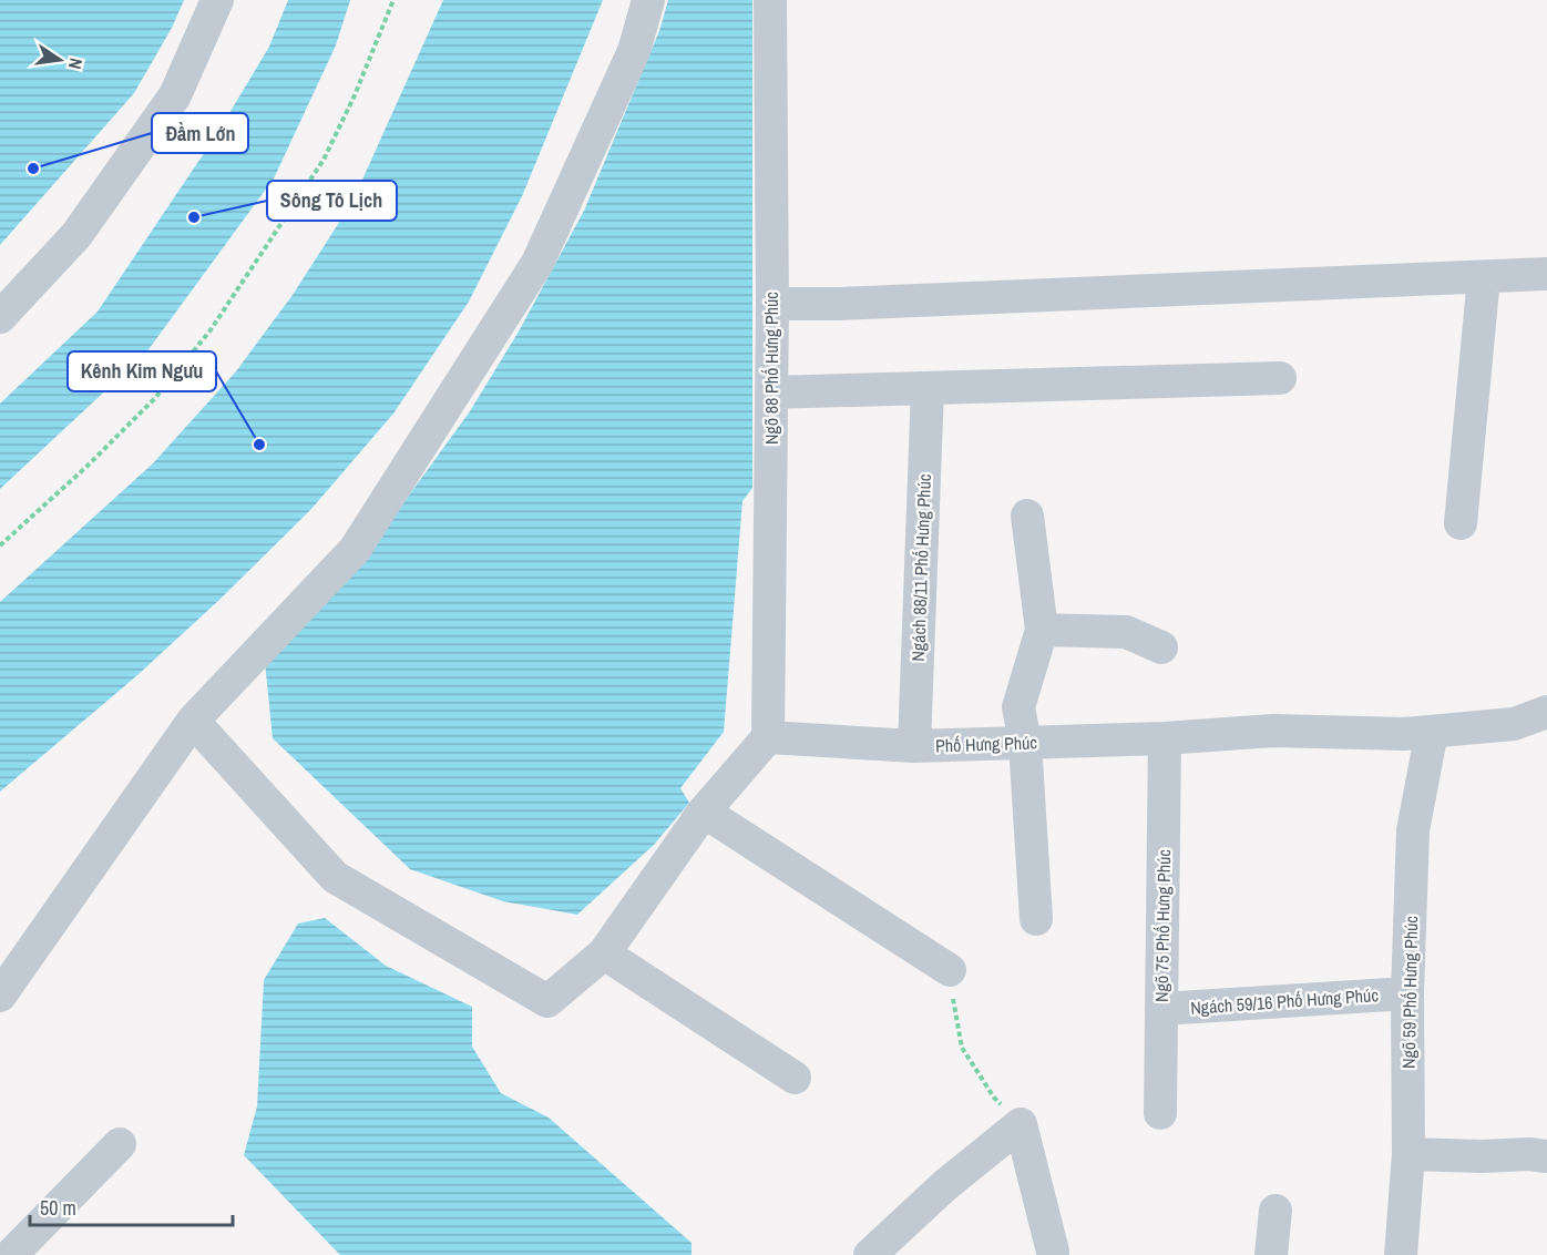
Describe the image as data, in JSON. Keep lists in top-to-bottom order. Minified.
{"streets":{"street":["Ngõ 88 Phố Hưng Phúc","Ngách 88/11 Phố Hưng Phúc","Phố Hưng Phúc","Ngõ 75 Phố Hưng Phúc","Ngõ 59 Phố Hưng Phúc","Ngách 59/16 Phố Hưng Phúc"]},"crossings":[["Ngõ 88 Phố Hưng Phúc","Phố Hưng Phúc"],["Ngách 88/11 Phố Hưng Phúc","Phố Hưng Phúc"],["Phố Hưng Phúc","Ngõ 75 Phố Hưng Phúc"],["Phố Hưng Phúc","Ngõ 59 Phố Hưng Phúc"],["Ngõ 75 Phố Hưng Phúc","Ngách 59/16 Phố Hưng Phúc"],["Ngõ 59 Phố Hưng Phúc","Ngách 59/16 Phố Hưng Phúc"]],"places":["Đầm Lớn","Sông Tô Lịch","Kênh Kim Ngưu"],"scale_bar":"50 m","north":"right"}
